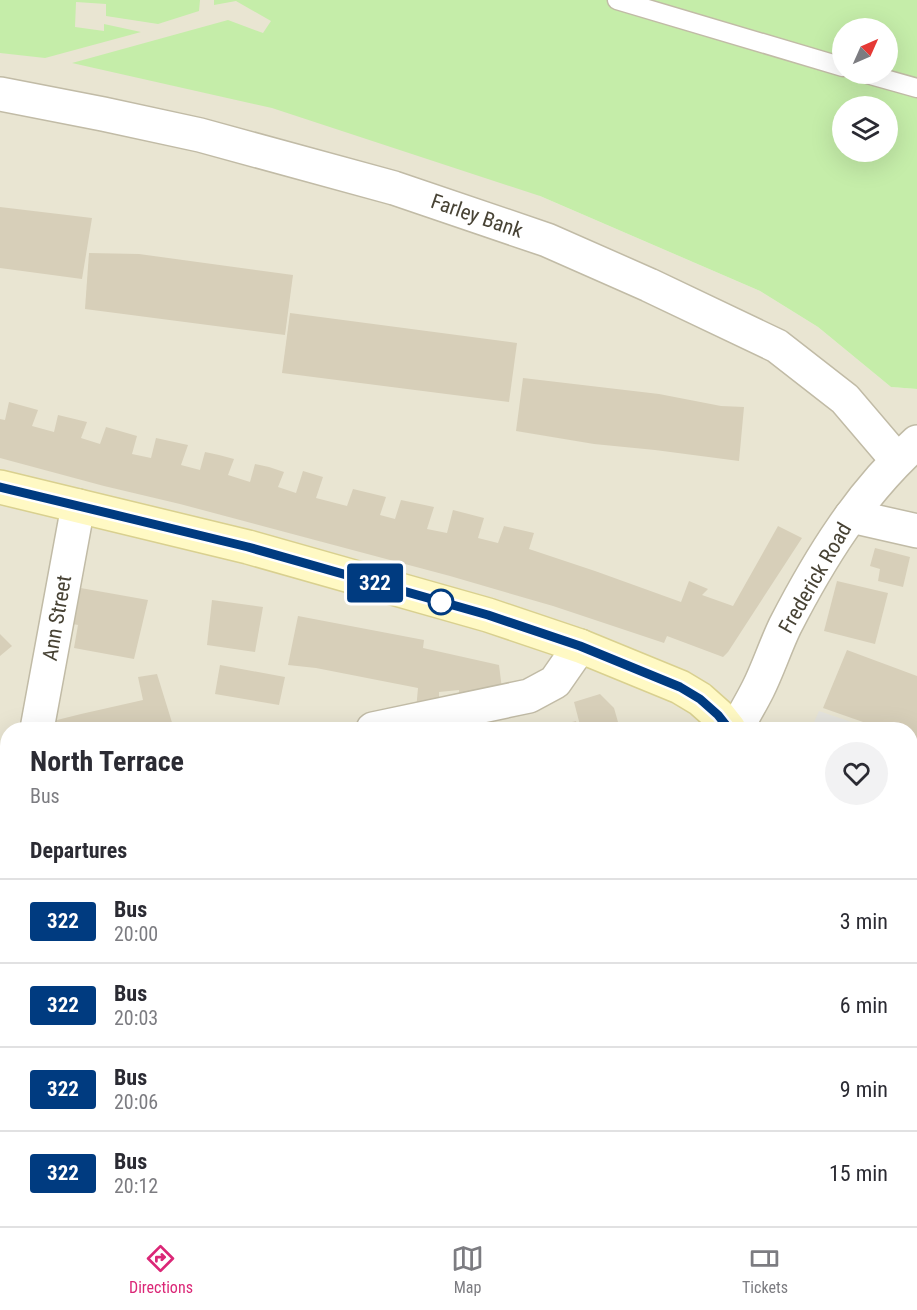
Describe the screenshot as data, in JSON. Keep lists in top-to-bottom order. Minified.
{"streets":{"street":["Farley Bank","Frederick Road","Ann Street"]},"crossings":[["Farley Bank","Frederick Road"]],"lines":["bus line 322"],"north":"top right","page":{"on_map":"322","heading":[["North Terrace","Bus"],"Departures"],"list":[{"mark":"322","name":"Bus","note":"20:00","value":"3 min"},{"mark":"322","name":"Bus","note":"20:03","value":"6 min"},{"mark":"322","name":"Bus","note":"20:06","value":"9 min"},{"mark":"322","name":"Bus","note":"20:12","value":"15 min"}],"tabs":["Directions","Map","Tickets"]}}
